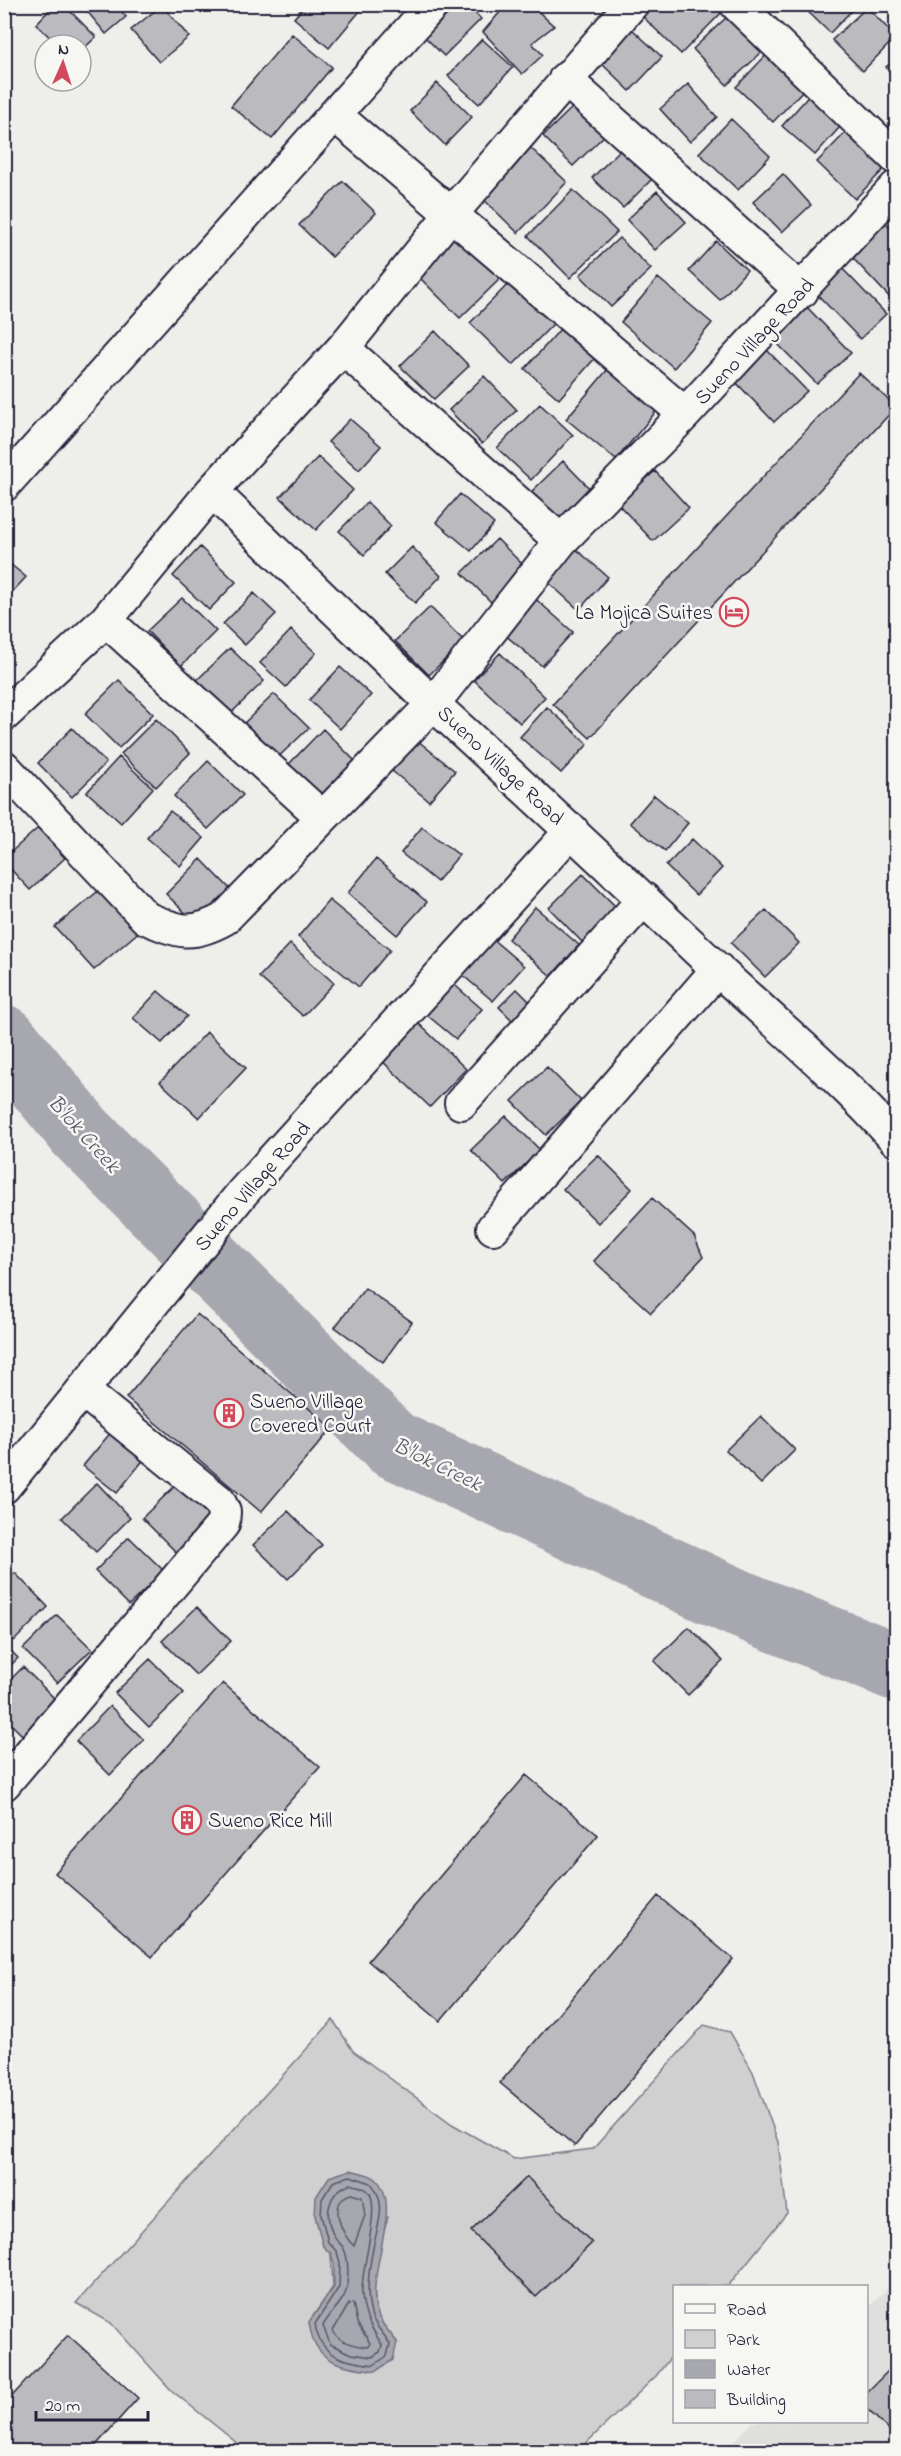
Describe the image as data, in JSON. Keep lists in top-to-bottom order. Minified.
{"streets":{"street":["Sueno Village Road"]},"water":["B'lok Creek"],"places":{"hotel":["La Mojica Suites"],"building":["Sueno Village Covered Court","Sueno Rice Mill"]},"legend":["Road","Park","Water","Building"],"scale_bar":"20 m","north":"top"}
